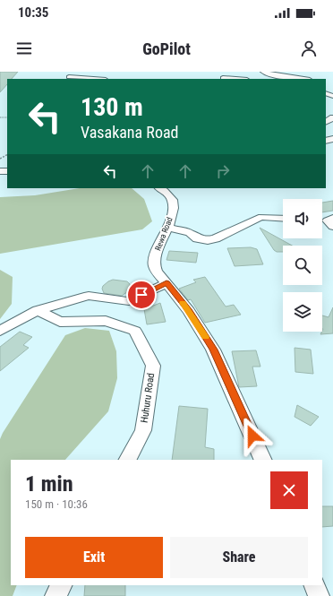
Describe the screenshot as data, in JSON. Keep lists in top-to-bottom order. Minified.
{"streets":{"street":["Rewa Road","Huhuru Road"]},"page":{"status":"10:35","header":"GoPilot","turn":["130 m","Vasakana Road"],"heading":["1 min","150 m · 10:36"],"buttons":["Exit","Share"]}}
